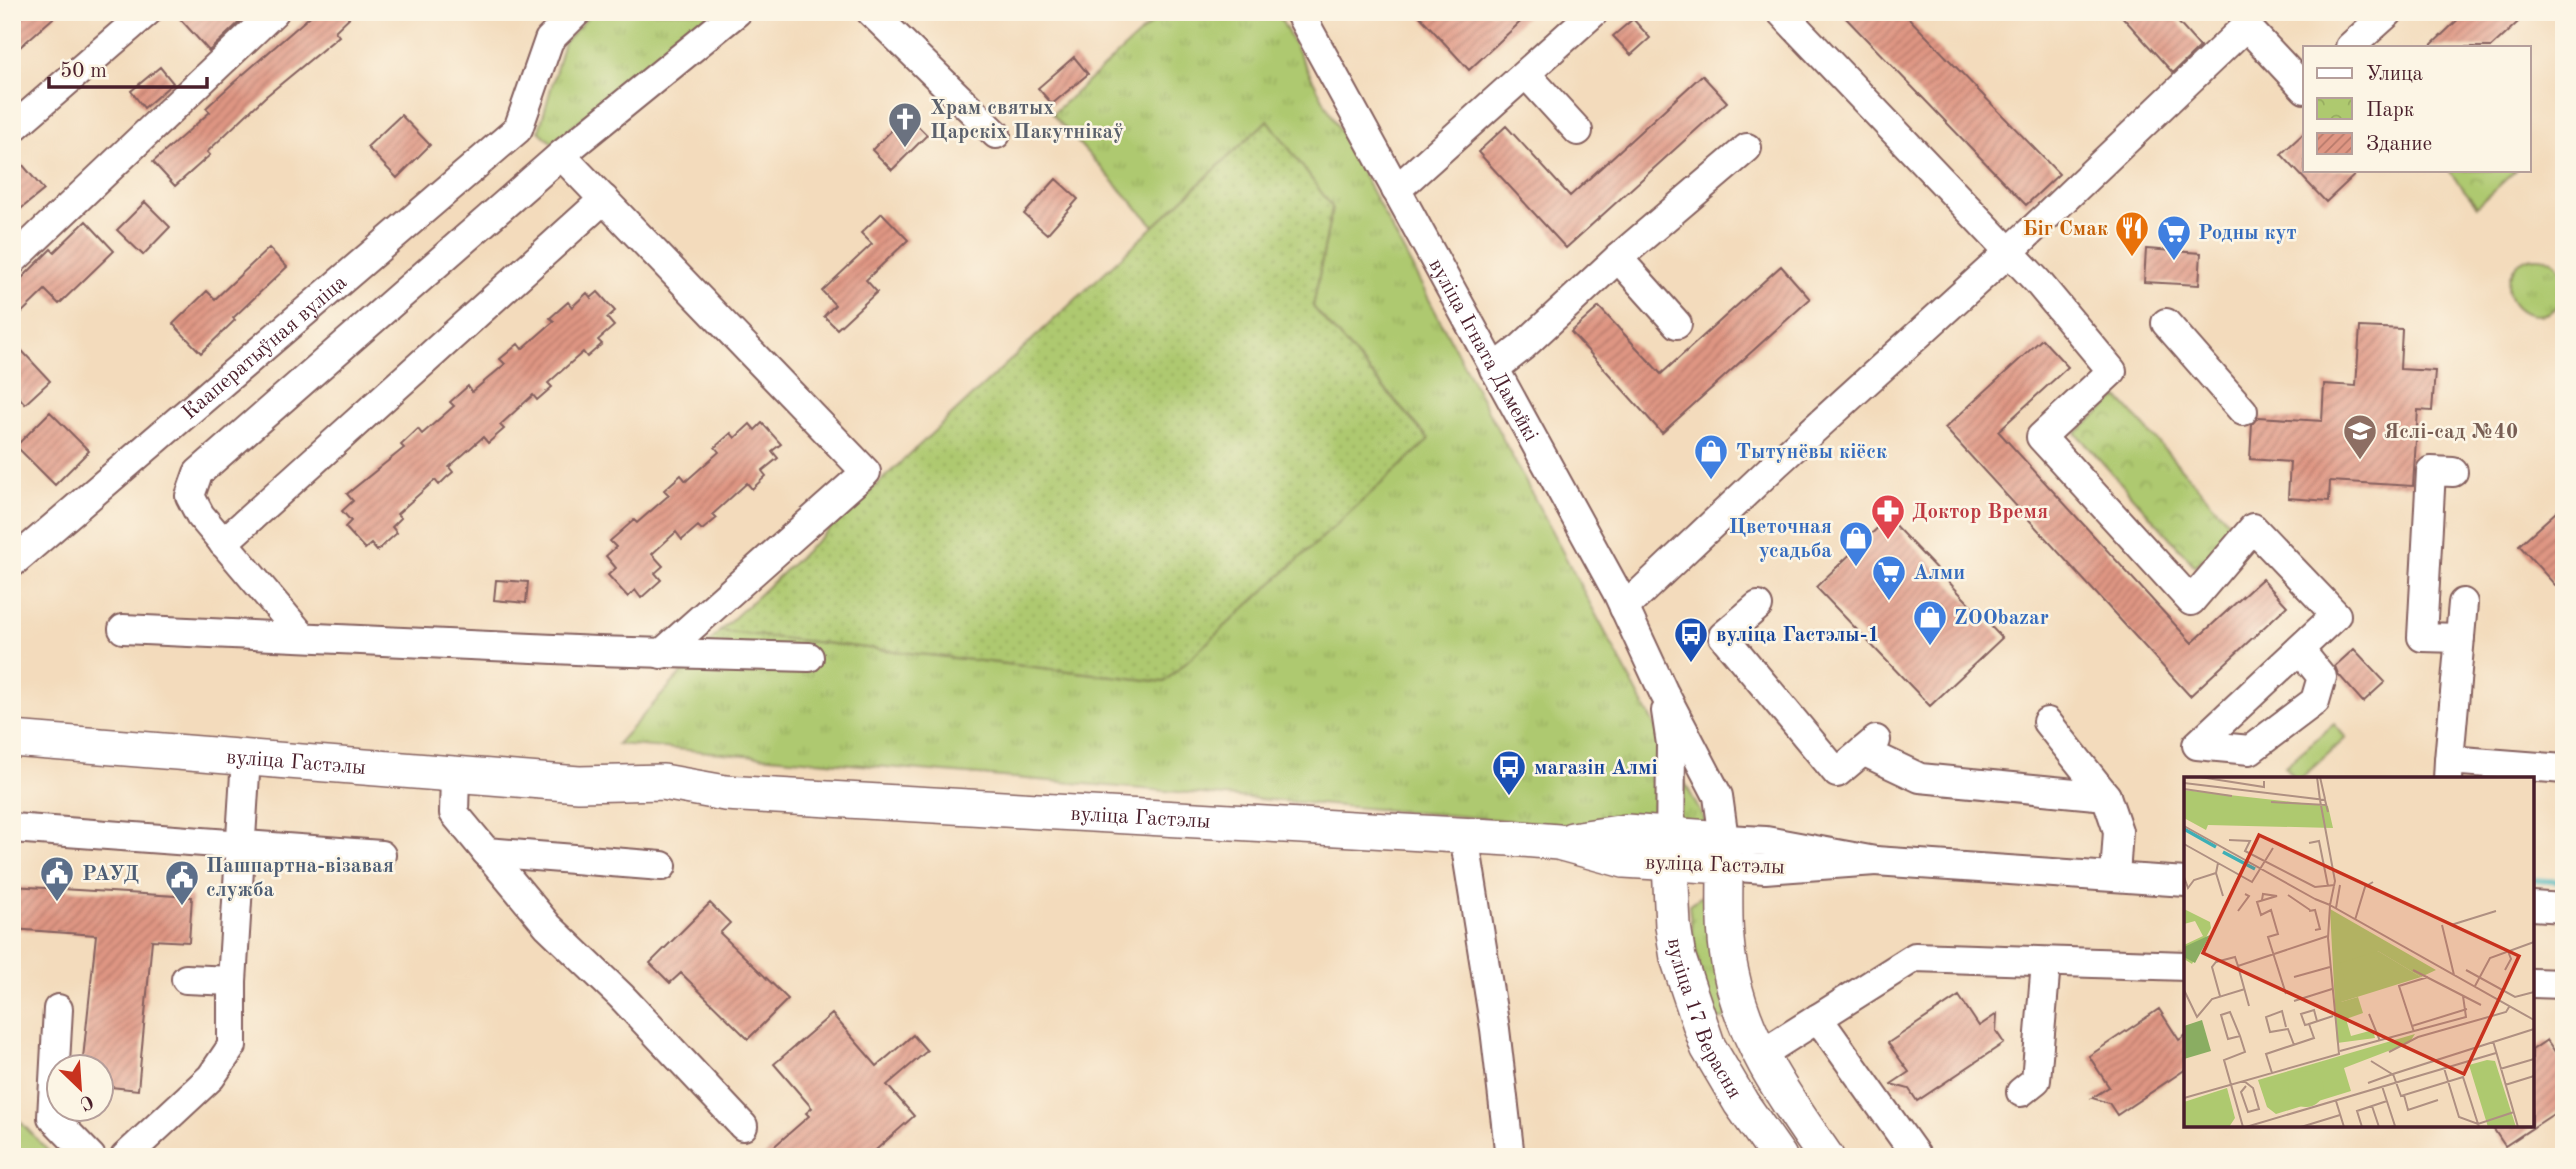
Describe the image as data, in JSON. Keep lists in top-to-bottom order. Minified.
{"streets":{"main road":["вуліца Гастэлы","вуліца 17 Верасня"],"street":["Кааператыўная вуліца","вуліца Ігната Дамейкі"]},"crossings":[["вуліца Ігната Дамейкі","вуліца Гастэлы"],["вуліца Ігната Дамейкі","вуліца 17 Верасня"],["вуліца Гастэлы","вуліца 17 Верасня"]],"places":{"church":["Храм святых Царскіх Пакутнікаў"],"restaurant":["Біг Смак"],"supermarket":["Родны кут","Алми"],"school or university":["Яслі-сад №40"],"shop":["Тытунёвы кіёск","Цветочная усадьба","ZOObazar"],"pharmacy":["Доктор Время"],"bus stop":["вуліца Гастэлы-1","магазін Алмі"],"public building":["РАУД","Пашпартна-візавая служба"]},"legend":["Улица","Парк","Здание"],"scale_bar":"50 m","north":"bottom right"}
